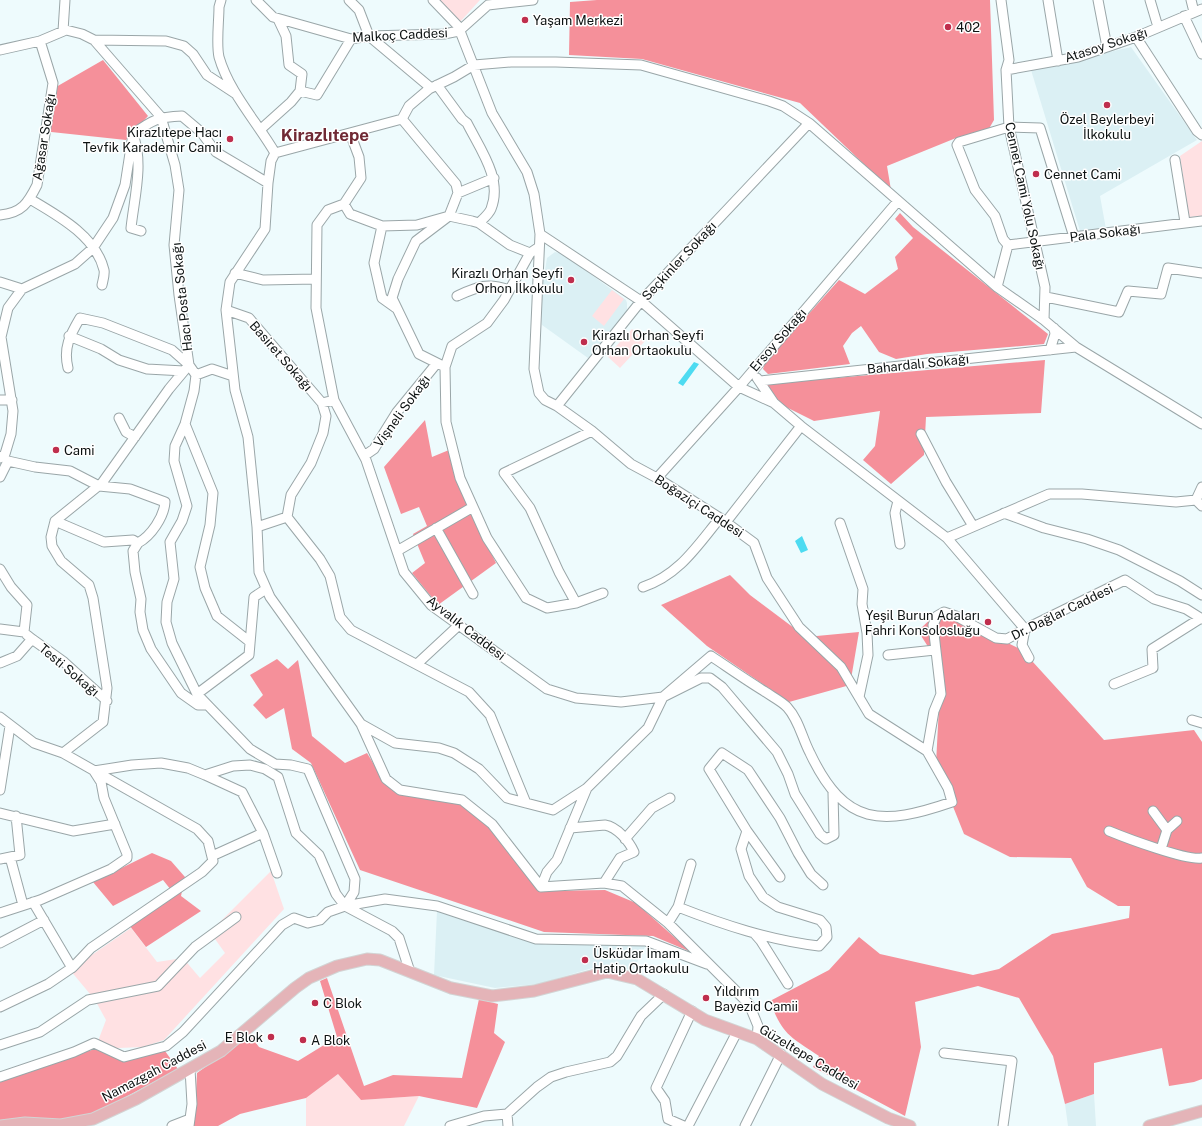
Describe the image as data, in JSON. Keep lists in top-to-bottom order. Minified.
{"streets":{"main road":["Güzeltepe Caddesi","Namazgah Caddesi"],"street":["Malkoç Caddesi","Atasoy Sokağı","Ağasar Sokağı","Cennet Cami Yolu Sokağı","Pala Sokağı","Seçkinler Sokağı","Hacı Posta Sokağı","Ersoy Sokağı","Basiret Sokağı","Bahardalı Sokağı","Vişneli Sokağı","Boğaziçi Caddesi","Dr. Dağlar Caddesi","Ayvalık Caddesi","Testi Sokağı"]},"crossings":[["Malkoç Caddesi","Boğaziçi Caddesi"],["Atasoy Sokağı","Cennet Cami Yolu Sokağı"],["Cennet Cami Yolu Sokağı","Pala Sokağı"],["Seçkinler Sokağı","Boğaziçi Caddesi"],["Ersoy Sokağı","Boğaziçi Caddesi"],["Basiret Sokağı","Ayvalık Caddesi"],["Vişneli Sokağı","Ayvalık Caddesi"],["Boğaziçi Caddesi","Dr. Dağlar Caddesi"],["Güzeltepe Caddesi","Namazgah Caddesi"]],"districts":["Kirazlıtepe"],"places":["Yaşam Merkezi","402","Özel Beylerbeyi İlkokulu","Kirazlıtepe Hacı Tevfik Karademir Camii","Cennet Cami","Kirazlı Orhan Seyfi Orhon İlkokulu","Kirazlı Orhan Seyfi Orhan Ortaokulu","Cami","Yeşil Burun Adaları Fahri Konsolosluğu","Üsküdar İmam Hatip Ortaokulu","Yıldırım Bayezid Camii","C Blok","E Blok","A Blok"]}
